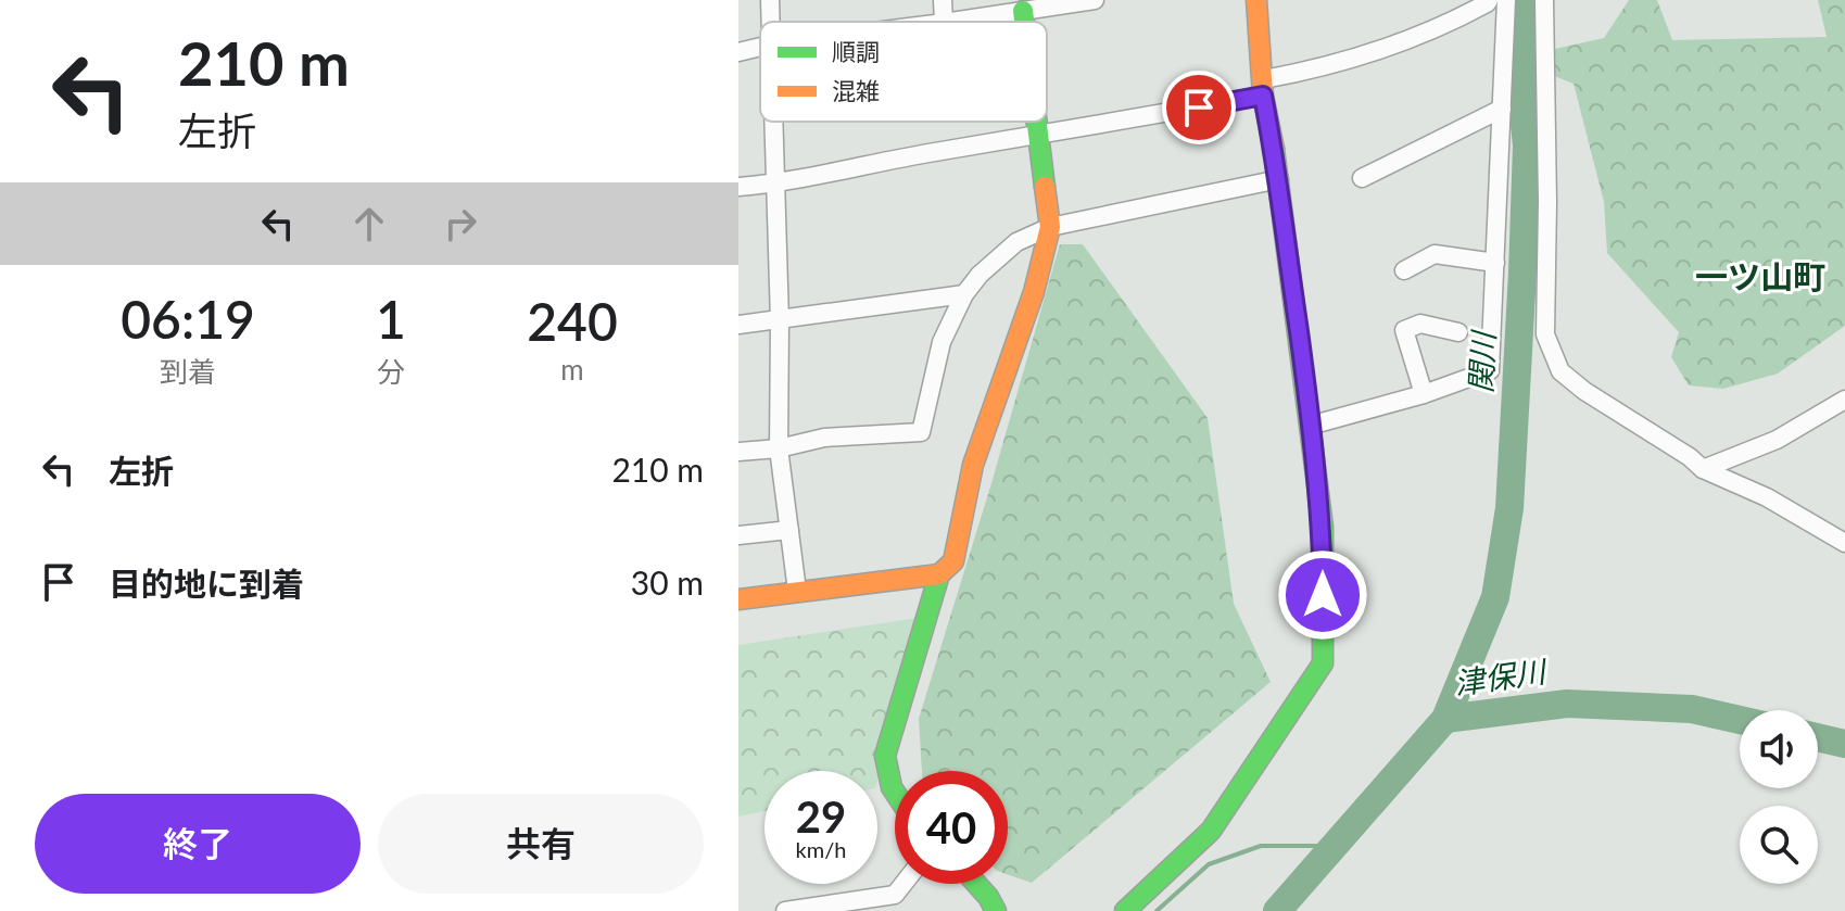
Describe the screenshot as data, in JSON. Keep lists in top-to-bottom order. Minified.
{"districts":["一ツ山町"],"water":["関川","津保川"],"legend":["順調","混雑"],"page":{"turn":["210 m","左折"],"eta":["06:19","到着","1","分","240","m"],"list":[{"name":"左折","value":"210 m"},{"name":"目的地に到着","value":"30 m"}],"speed":"29 km/h","limit":"40","buttons":["終了","共有"]}}
